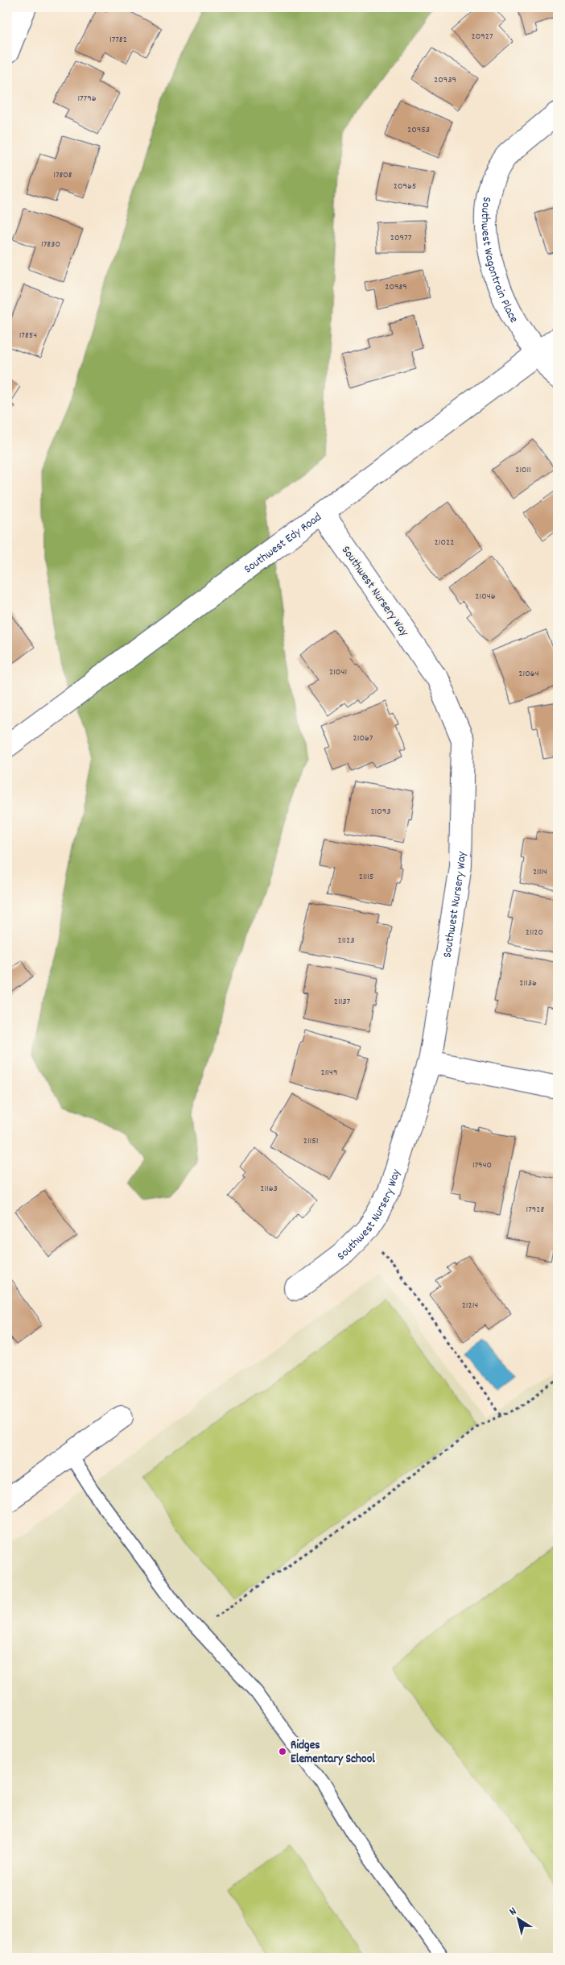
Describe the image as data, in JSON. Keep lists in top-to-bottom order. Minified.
{"streets":{"street":["Southwest Wagontrain Place","Southwest Edy Road","Southwest Nursery Way"]},"crossings":[["Southwest Wagontrain Place","Southwest Edy Road"],["Southwest Edy Road","Southwest Nursery Way"]],"places":["Ridges Elementary School"],"house_numbers":["20927","17782","20939","17796","20953","17808","20965","20977","17830","20989","17854","21011","21022","21046","21041","21064","21067","21093","21114","21115","21120","21123","21136","21137","21149","21151","17940","21163","17928","21214"],"north":"top left"}
